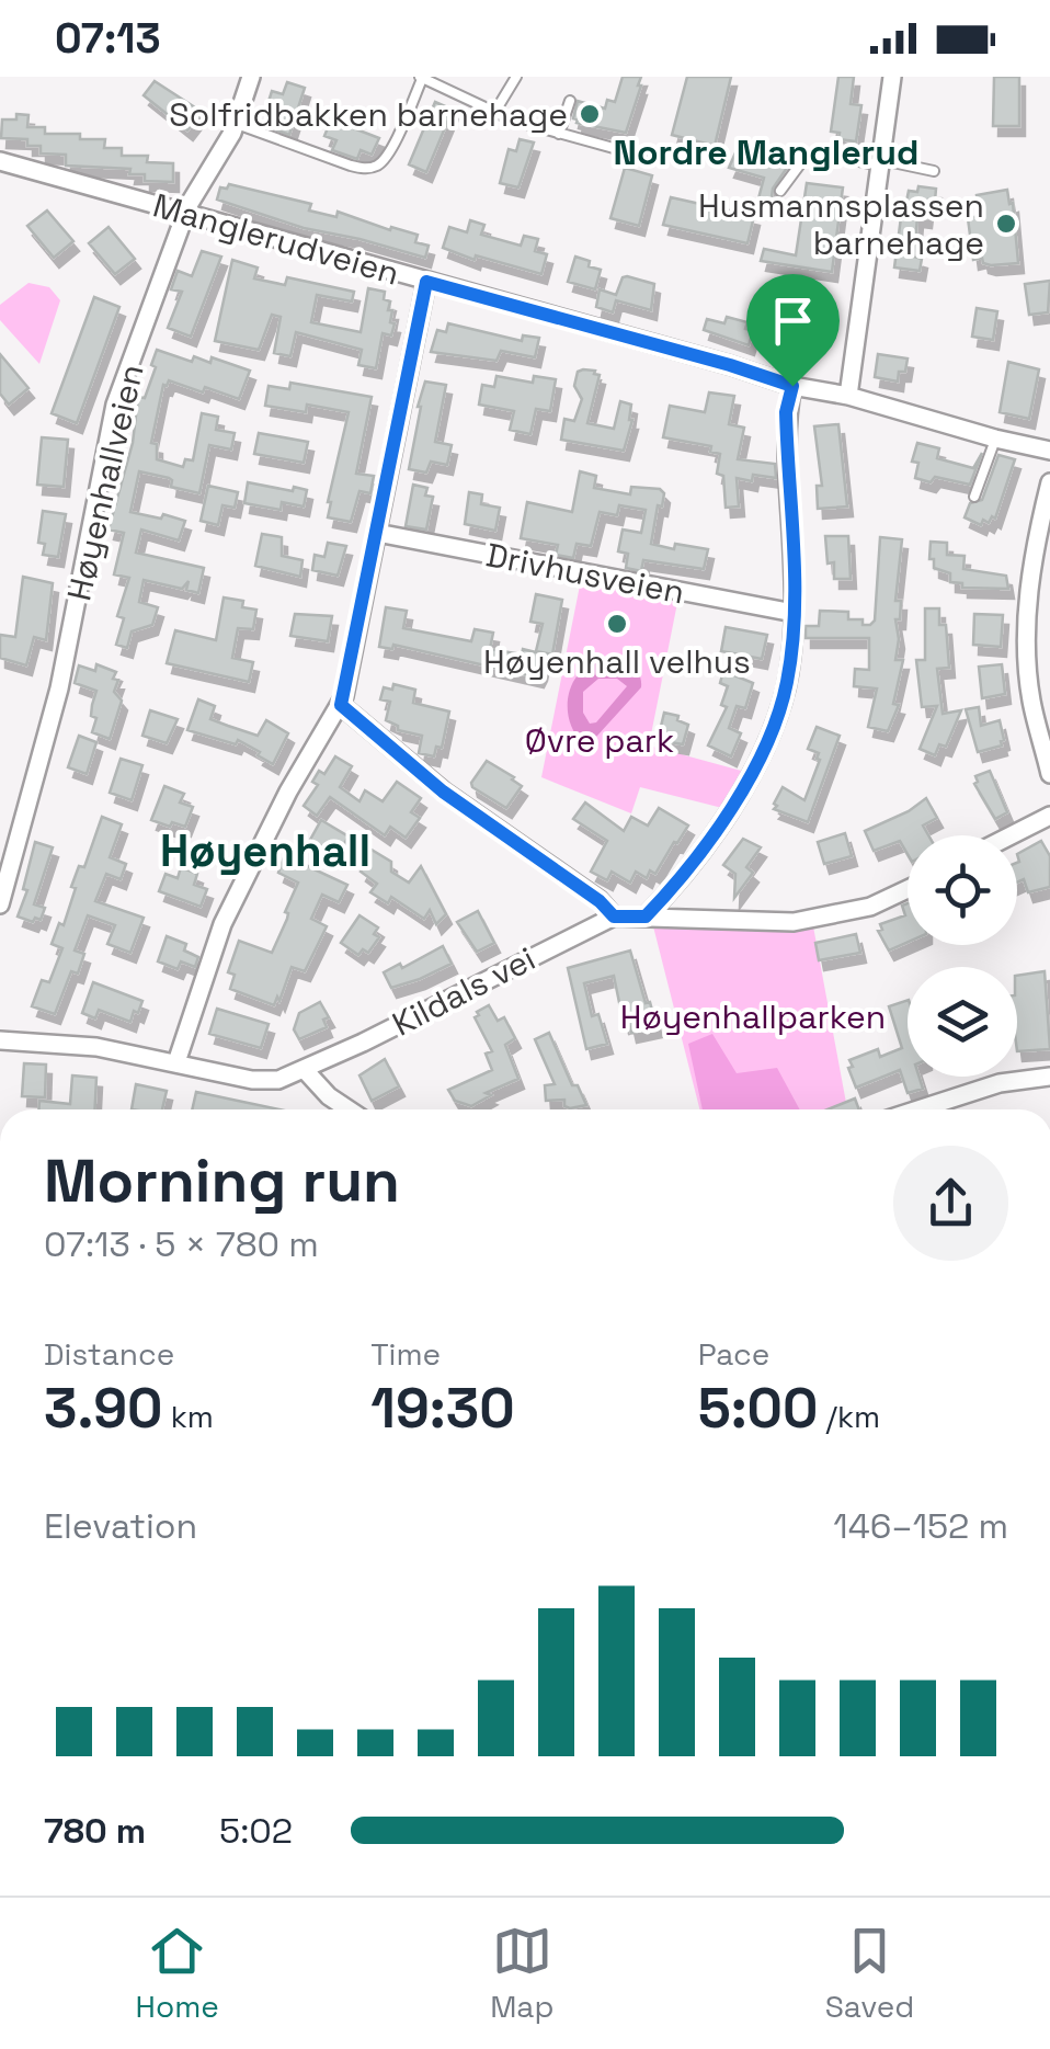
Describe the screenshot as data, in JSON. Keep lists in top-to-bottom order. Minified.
{"streets":{"street":["Manglerudveien","Høyenhallveien","Drivhusveien","Kildals vei"]},"crossings":[["Manglerudveien","Høyenhallveien"]],"districts":["Nordre Manglerud","Høyenhall"],"parks":["Øvre park","Høyenhallparken"],"places":["Solfridbakken barnehage","Husmannsplassen barnehage","Høyenhall velhus"],"page":{"status":"07:13","heading":["Morning run","07:13 · 5 × 780 m"],"stats":[["Distance","3.90 km"],["Time","19:30"],["Pace","5:00 /km"]],"chart":["Elevation","146–152 m"],"list":[{"name":"780 m","note":"5:02"}],"tabs":["Home","Map","Saved"]}}
